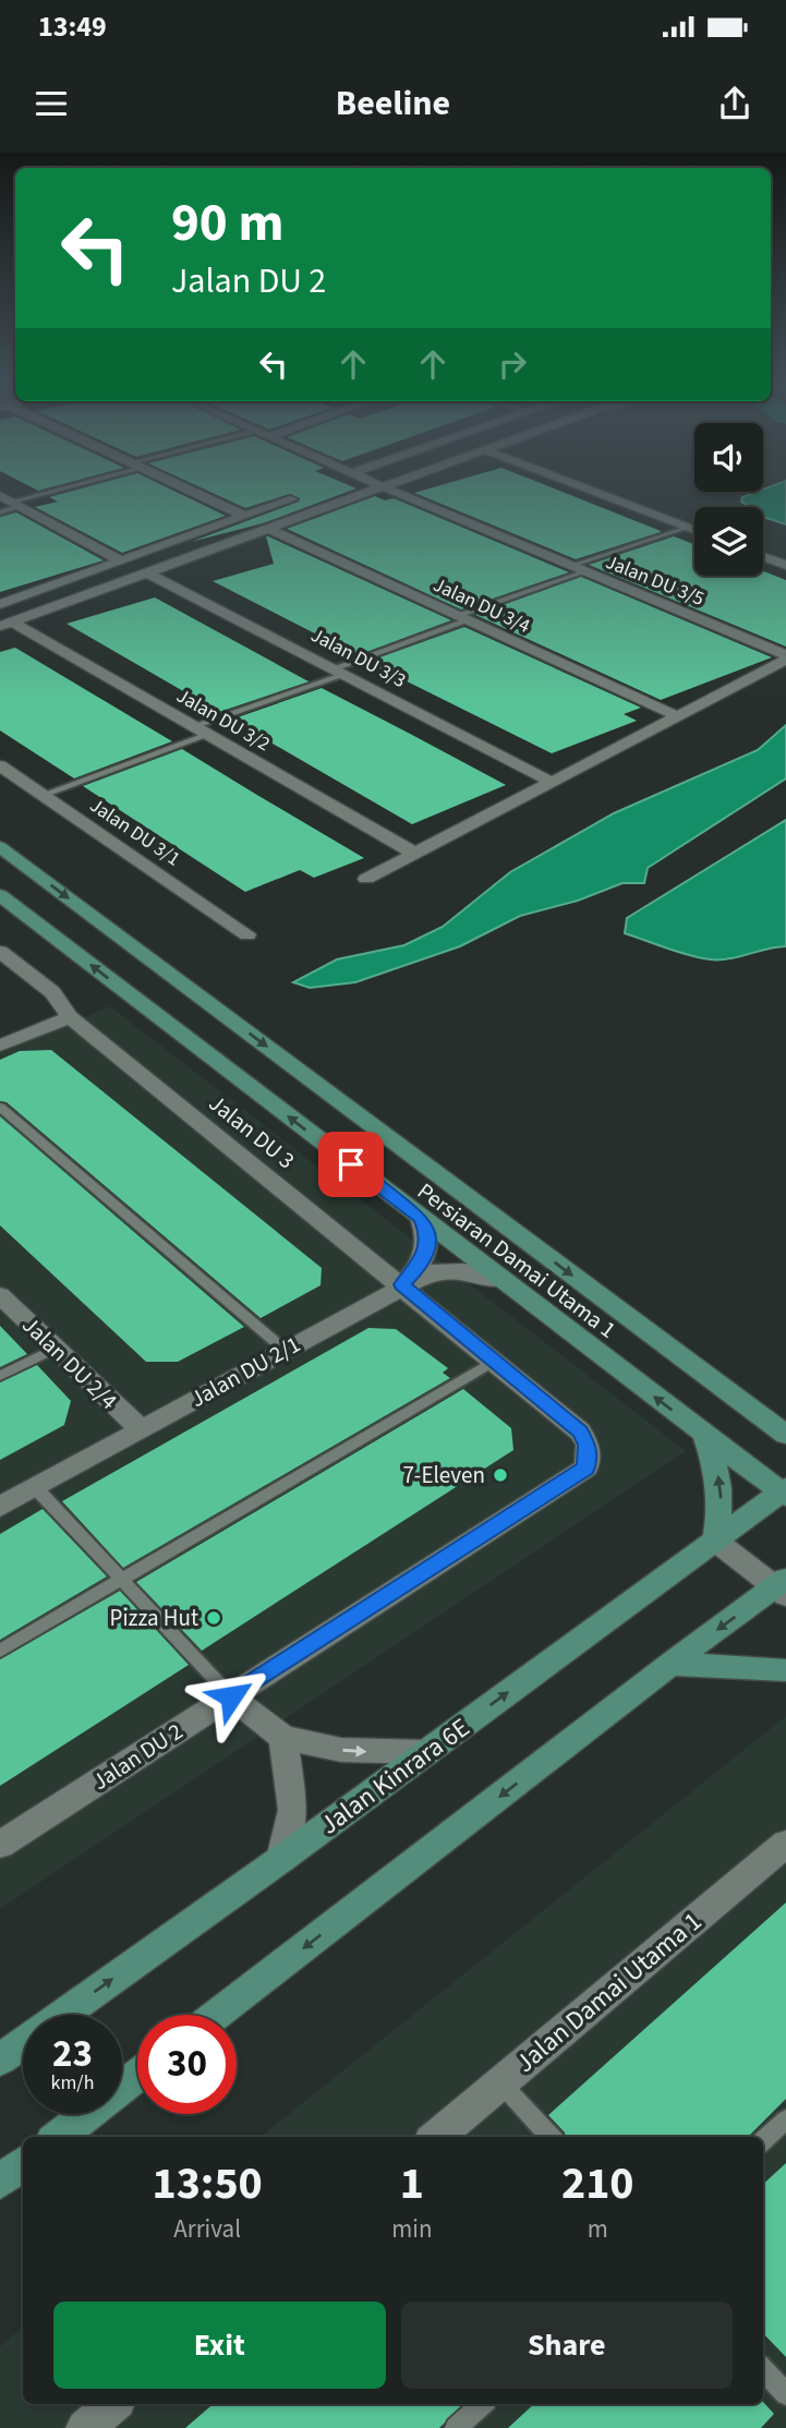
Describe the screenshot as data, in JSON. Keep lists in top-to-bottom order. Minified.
{"streets":{"street":["Jalan DU 3/5","Jalan DU 3/4","Jalan DU 3/3","Jalan DU 3/2","Jalan DU 3/1","Jalan DU 3","Persiaran Damai Utama 1","Jalan DU 2/4","Jalan DU 2/1","Jalan DU 2","Jalan Kinrara 6E","Jalan Damai Utama 1"]},"crossings":[["Jalan DU 3","Jalan DU 2/1"],["Jalan DU 3","Jalan DU 2"],["Persiaran Damai Utama 1","Jalan DU 2/1"],["Persiaran Damai Utama 1","Jalan Kinrara 6E"],["Jalan DU 2/4","Jalan DU 2/1"],["Jalan DU 2/1","Jalan DU 2"]],"places":["7-Eleven","Pizza Hut"],"page":{"status":"13:49","header":"Beeline","turn":["90 m","Jalan DU 2"],"speed":"23 km/h","limit":"30","eta":["13:50","Arrival","1","min","210","m"],"buttons":["Exit","Share"]}}
